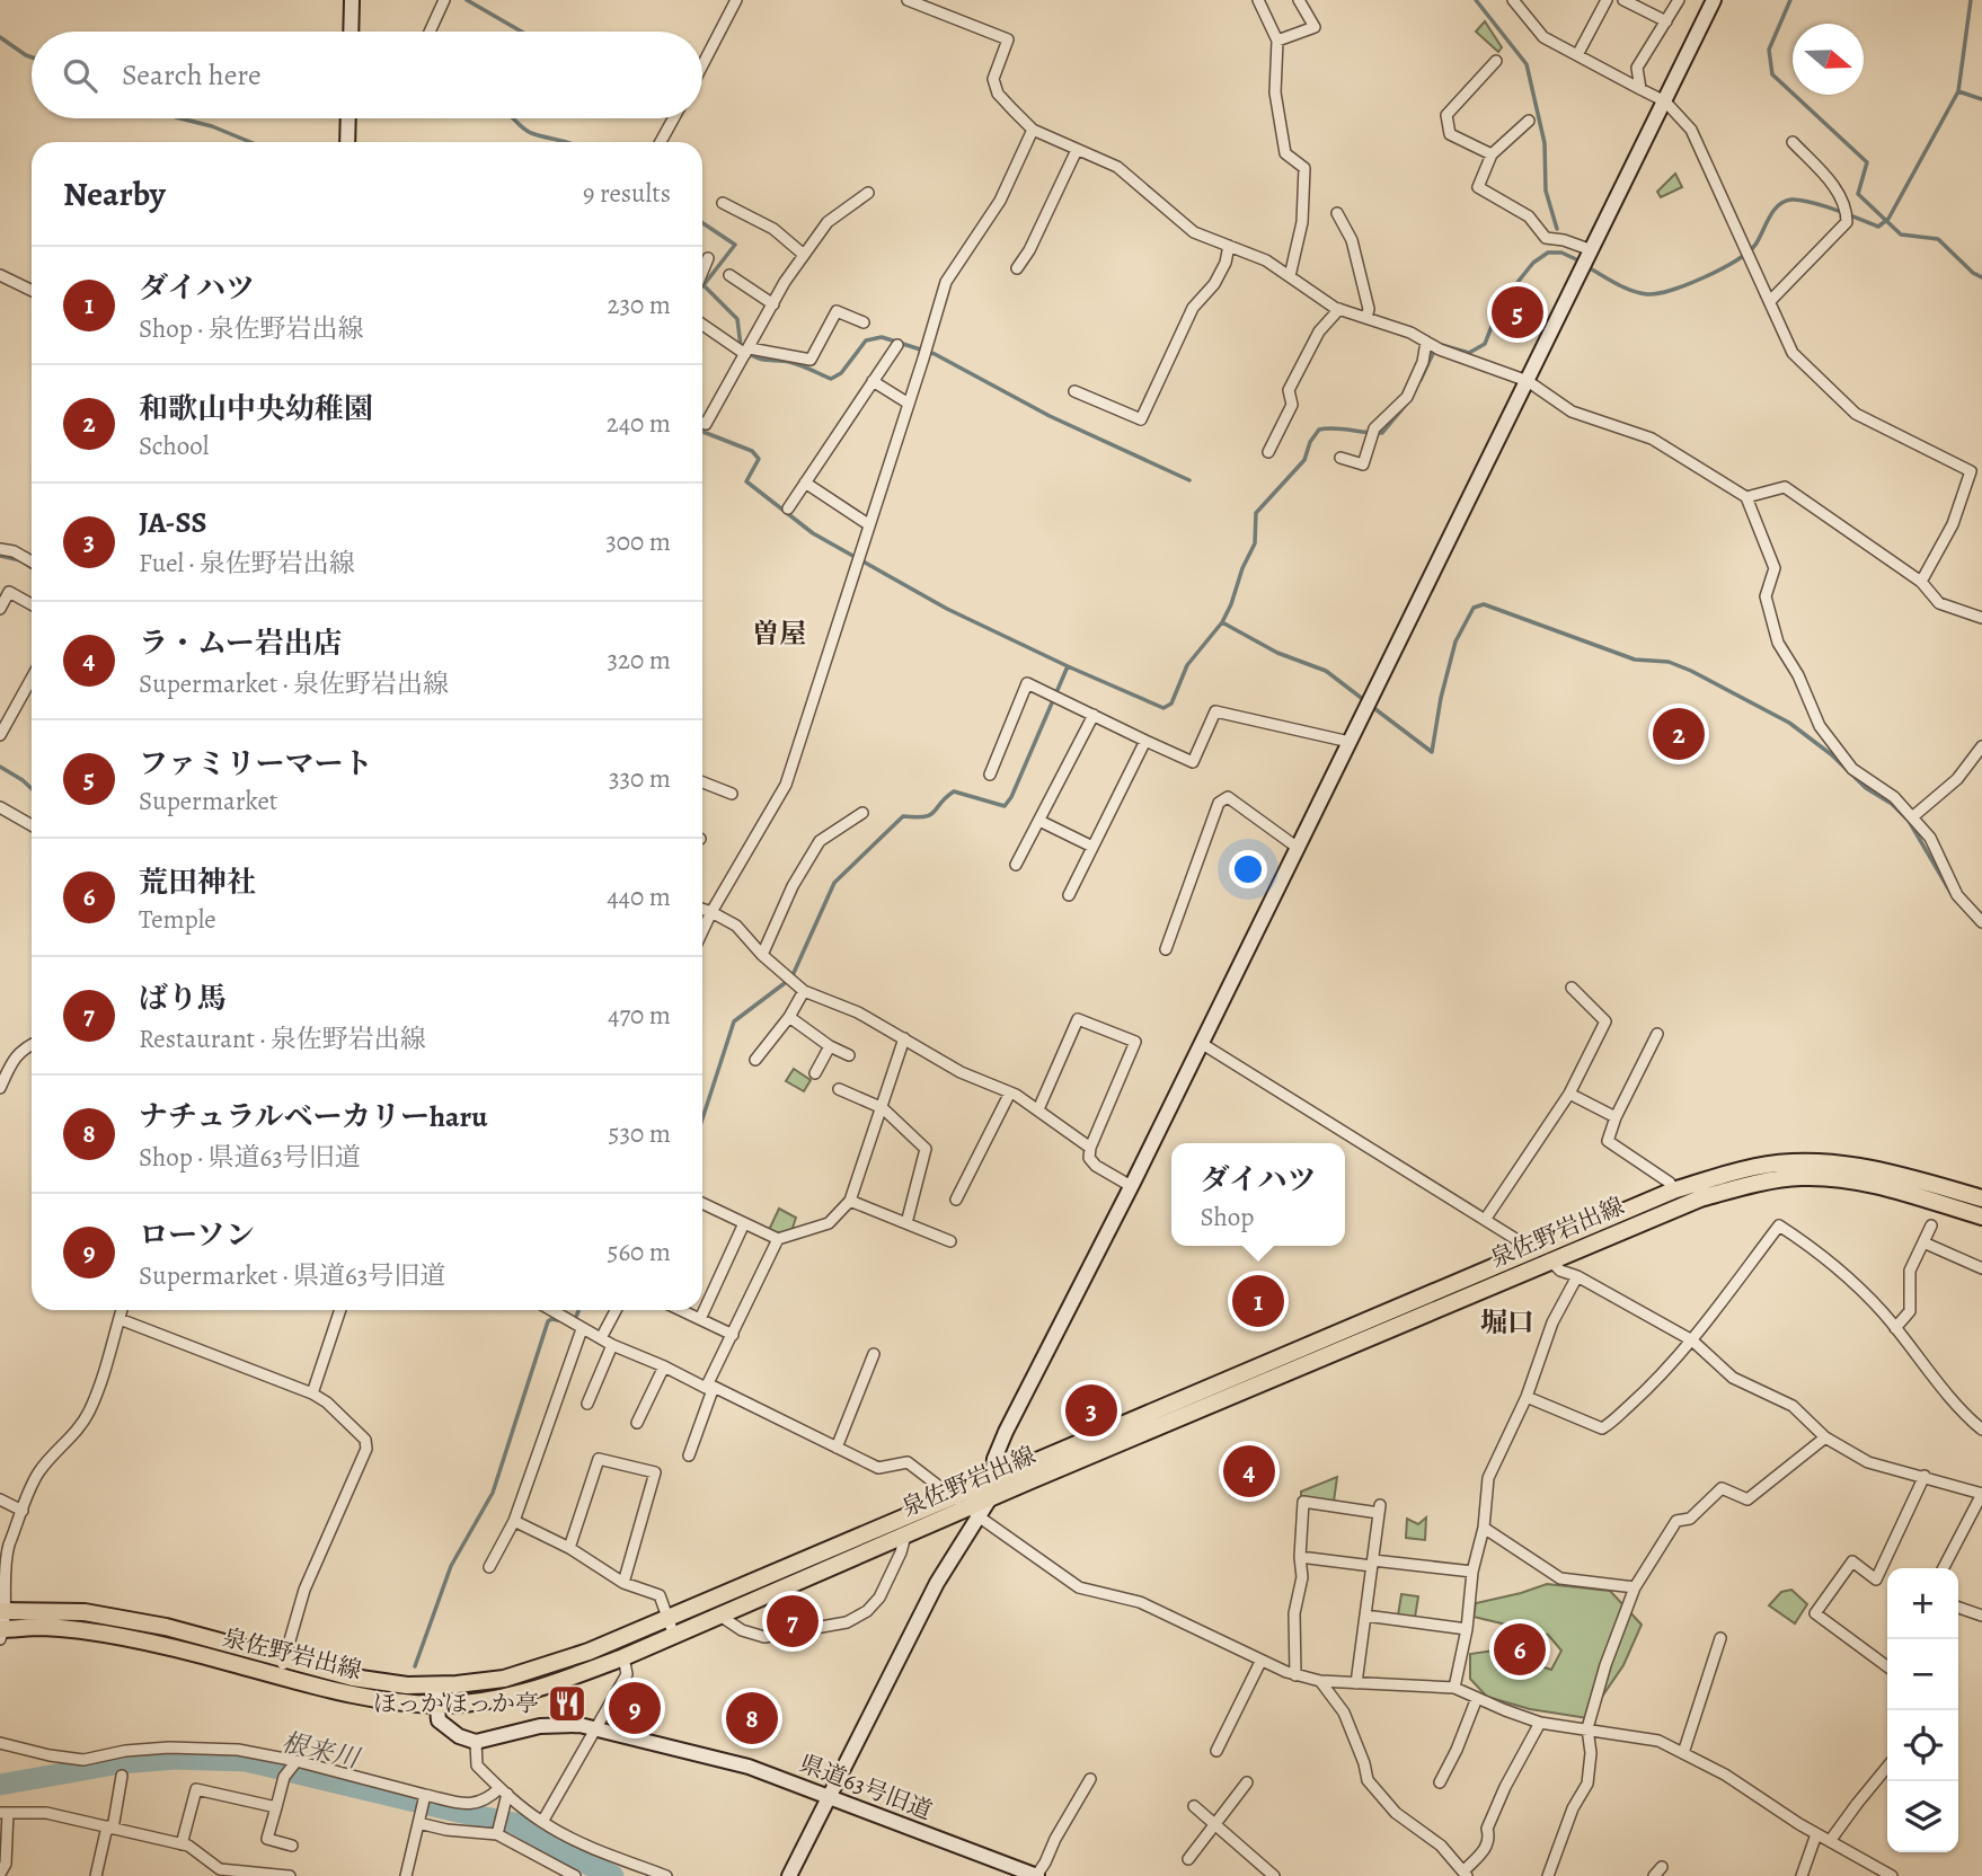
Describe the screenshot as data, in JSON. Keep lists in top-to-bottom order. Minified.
{"streets":{"main road":["泉佐野岩出線"],"street":["県道63号旧道"]},"districts":["曽屋","堀口"],"water":["根来川"],"places":{"restaurant":["ほっかほっか亭"]},"north":"right","page":{"search":"Search here","heading":["Nearby","9 results"],"list":[{"mark":"1","name":"ダイハツ","note":"Shop · 泉佐野岩出線","value":"230 m"},{"mark":"2","name":"和歌山中央幼稚園","note":"School","value":"240 m"},{"mark":"3","name":"JA-SS","note":"Fuel · 泉佐野岩出線","value":"300 m"},{"mark":"4","name":"ラ・ムー岩出店","note":"Supermarket · 泉佐野岩出線","value":"320 m"},{"mark":"5","name":"ファミリーマート","note":"Supermarket","value":"330 m"},{"mark":"6","name":"荒田神社","note":"Temple","value":"440 m"},{"mark":"7","name":"ばり馬","note":"Restaurant · 泉佐野岩出線","value":"470 m"},{"mark":"8","name":"ナチュラルベーカリーharu","note":"Shop · 県道63号旧道","value":"530 m"},{"mark":"9","name":"ローソン","note":"Supermarket · 県道63号旧道","value":"560 m"}],"pins":["5","2","1","3","4","7","6","9","8"],"popup":["ダイハツ","Shop"],"map_buttons":["+","−"]}}
